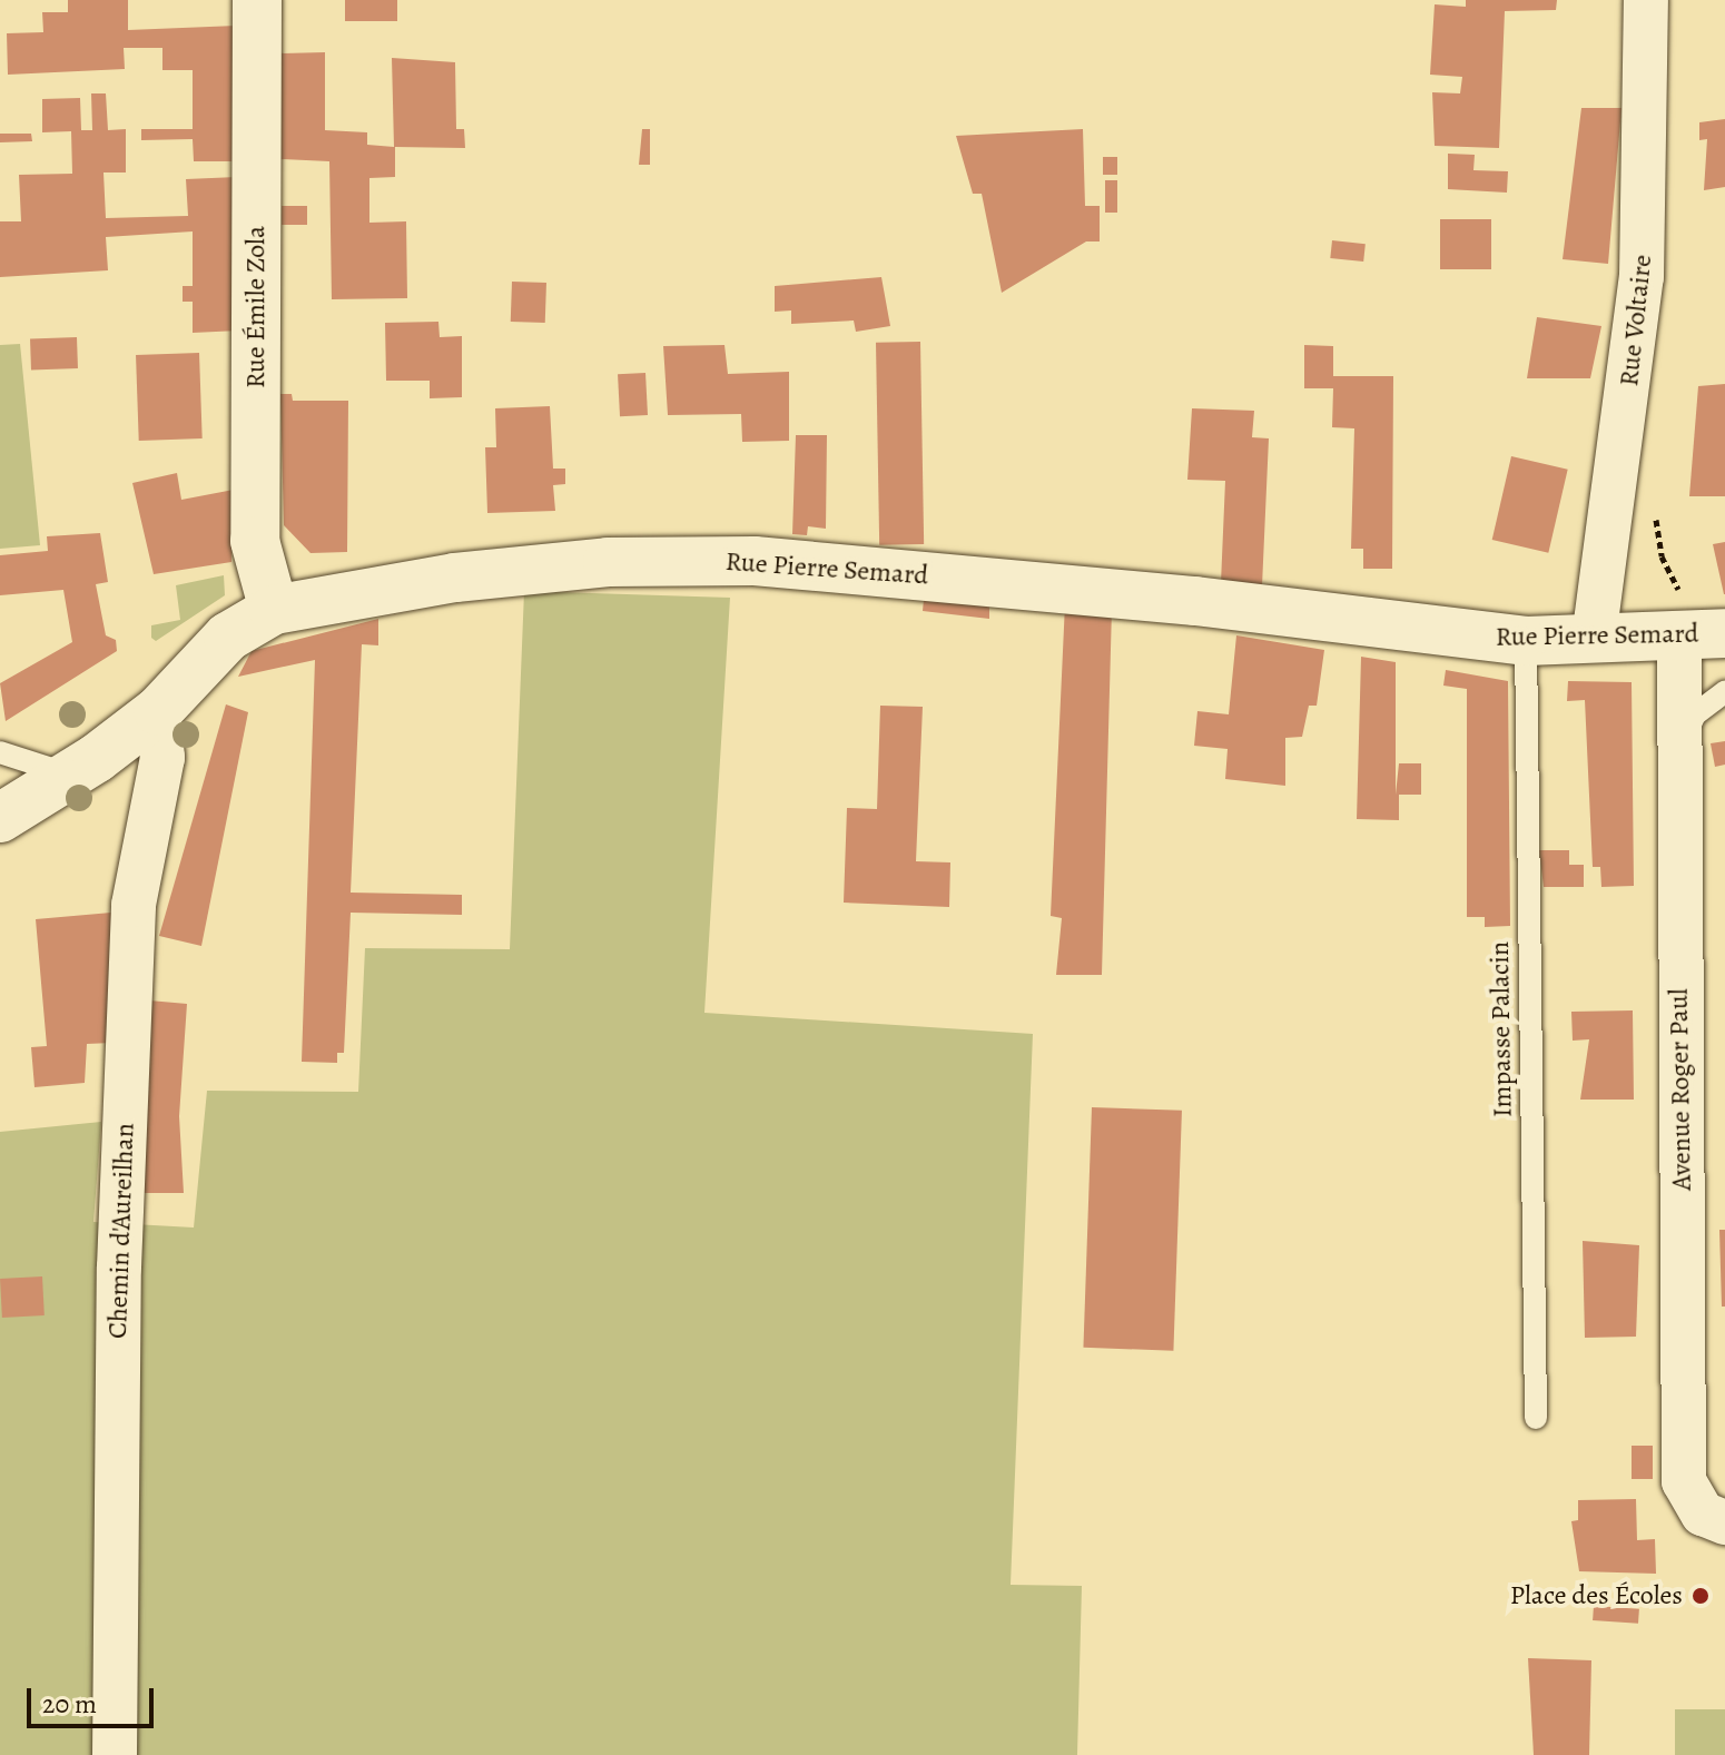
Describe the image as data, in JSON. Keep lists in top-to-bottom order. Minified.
{"streets":{"main road":["Rue Émile Zola","Rue Pierre Semard"],"street":["Rue Voltaire","Avenue Roger Paul","Chemin d'Aureilhan"],"lane":["Impasse Palacin"]},"crossings":[["Rue Émile Zola","Rue Pierre Semard"],["Rue Voltaire","Rue Pierre Semard"],["Rue Pierre Semard","Impasse Palacin"],["Rue Pierre Semard","Avenue Roger Paul"],["Rue Pierre Semard","Chemin d'Aureilhan"]],"places":["Place des Écoles"],"scale_bar":"20 m"}
